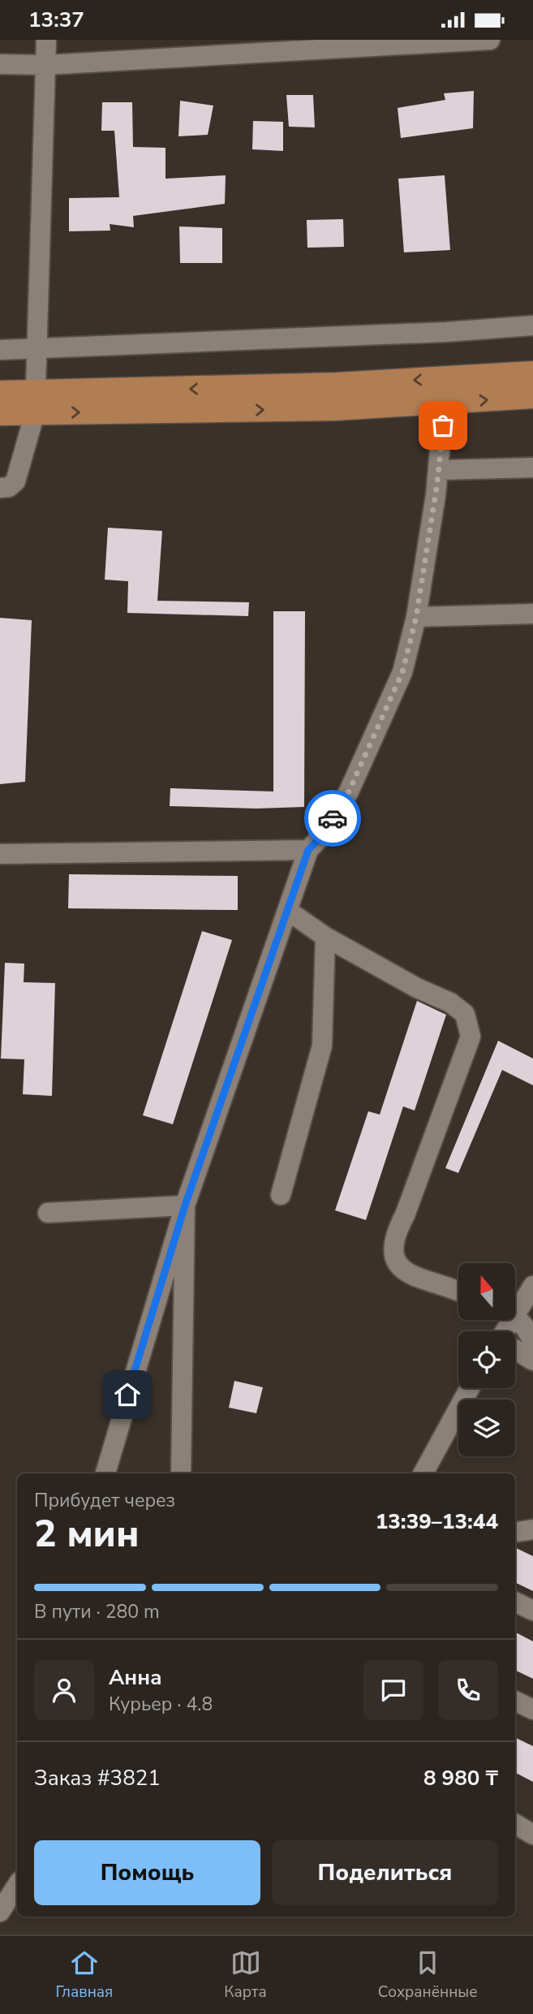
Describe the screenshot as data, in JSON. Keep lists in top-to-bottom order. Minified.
{"north":"top","page":{"status":"13:37","heading":["2 мин","Прибудет через","13:39–13:44"],"panel":["Анна","Курьер · 4.8","Заказ #3821","8 980 ₸"],"bar":"В пути · 280 m","buttons":["Помощь","Поделиться"],"tabs":["Главная","Карта","Сохранённые"]}}
